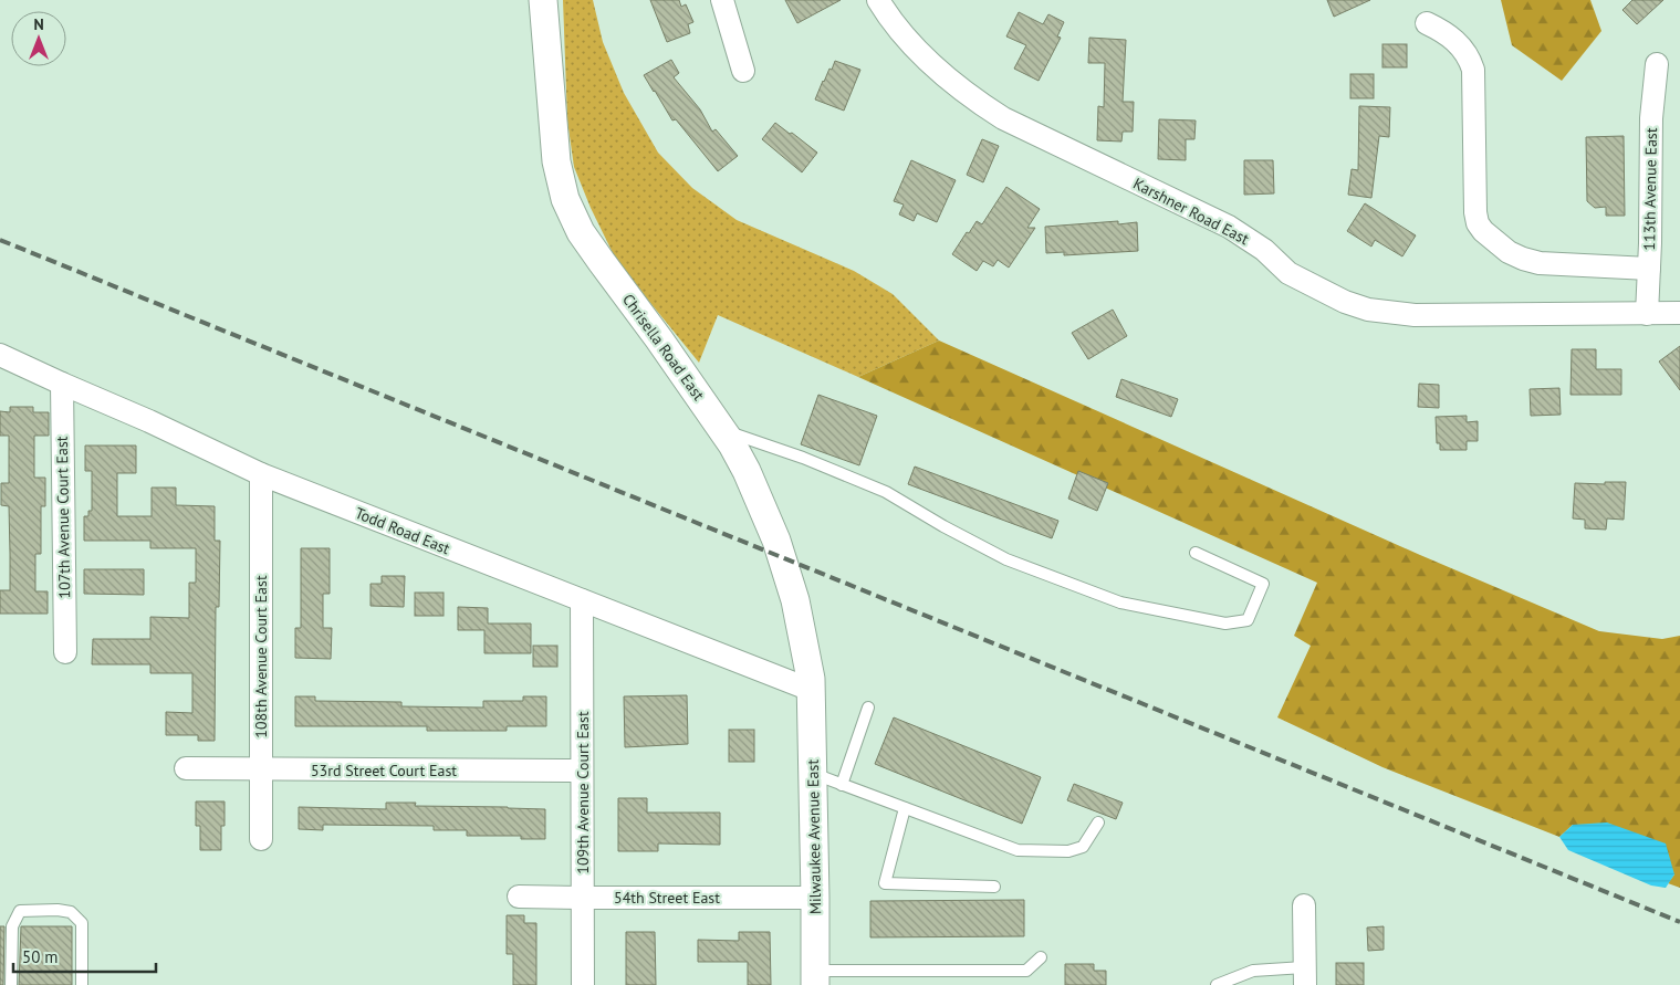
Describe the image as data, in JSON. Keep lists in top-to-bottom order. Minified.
{"streets":{"street":["113th Avenue East","Karshner Road East","Chrisella Road East","107th Avenue Court East","Todd Road East","108th Avenue Court East","53rd Street Court East","109th Avenue Court East","Milwaukee Avenue East","54th Street East"]},"crossings":[["113th Avenue East","Karshner Road East"],["Chrisella Road East","Todd Road East"],["Chrisella Road East","Milwaukee Avenue East"],["107th Avenue Court East","Todd Road East"],["Todd Road East","108th Avenue Court East"],["Todd Road East","109th Avenue Court East"],["Todd Road East","Milwaukee Avenue East"],["108th Avenue Court East","53rd Street Court East"],["53rd Street Court East","109th Avenue Court East"],["109th Avenue Court East","54th Street East"],["Milwaukee Avenue East","54th Street East"]],"scale_bar":"50 m","north":"top"}
